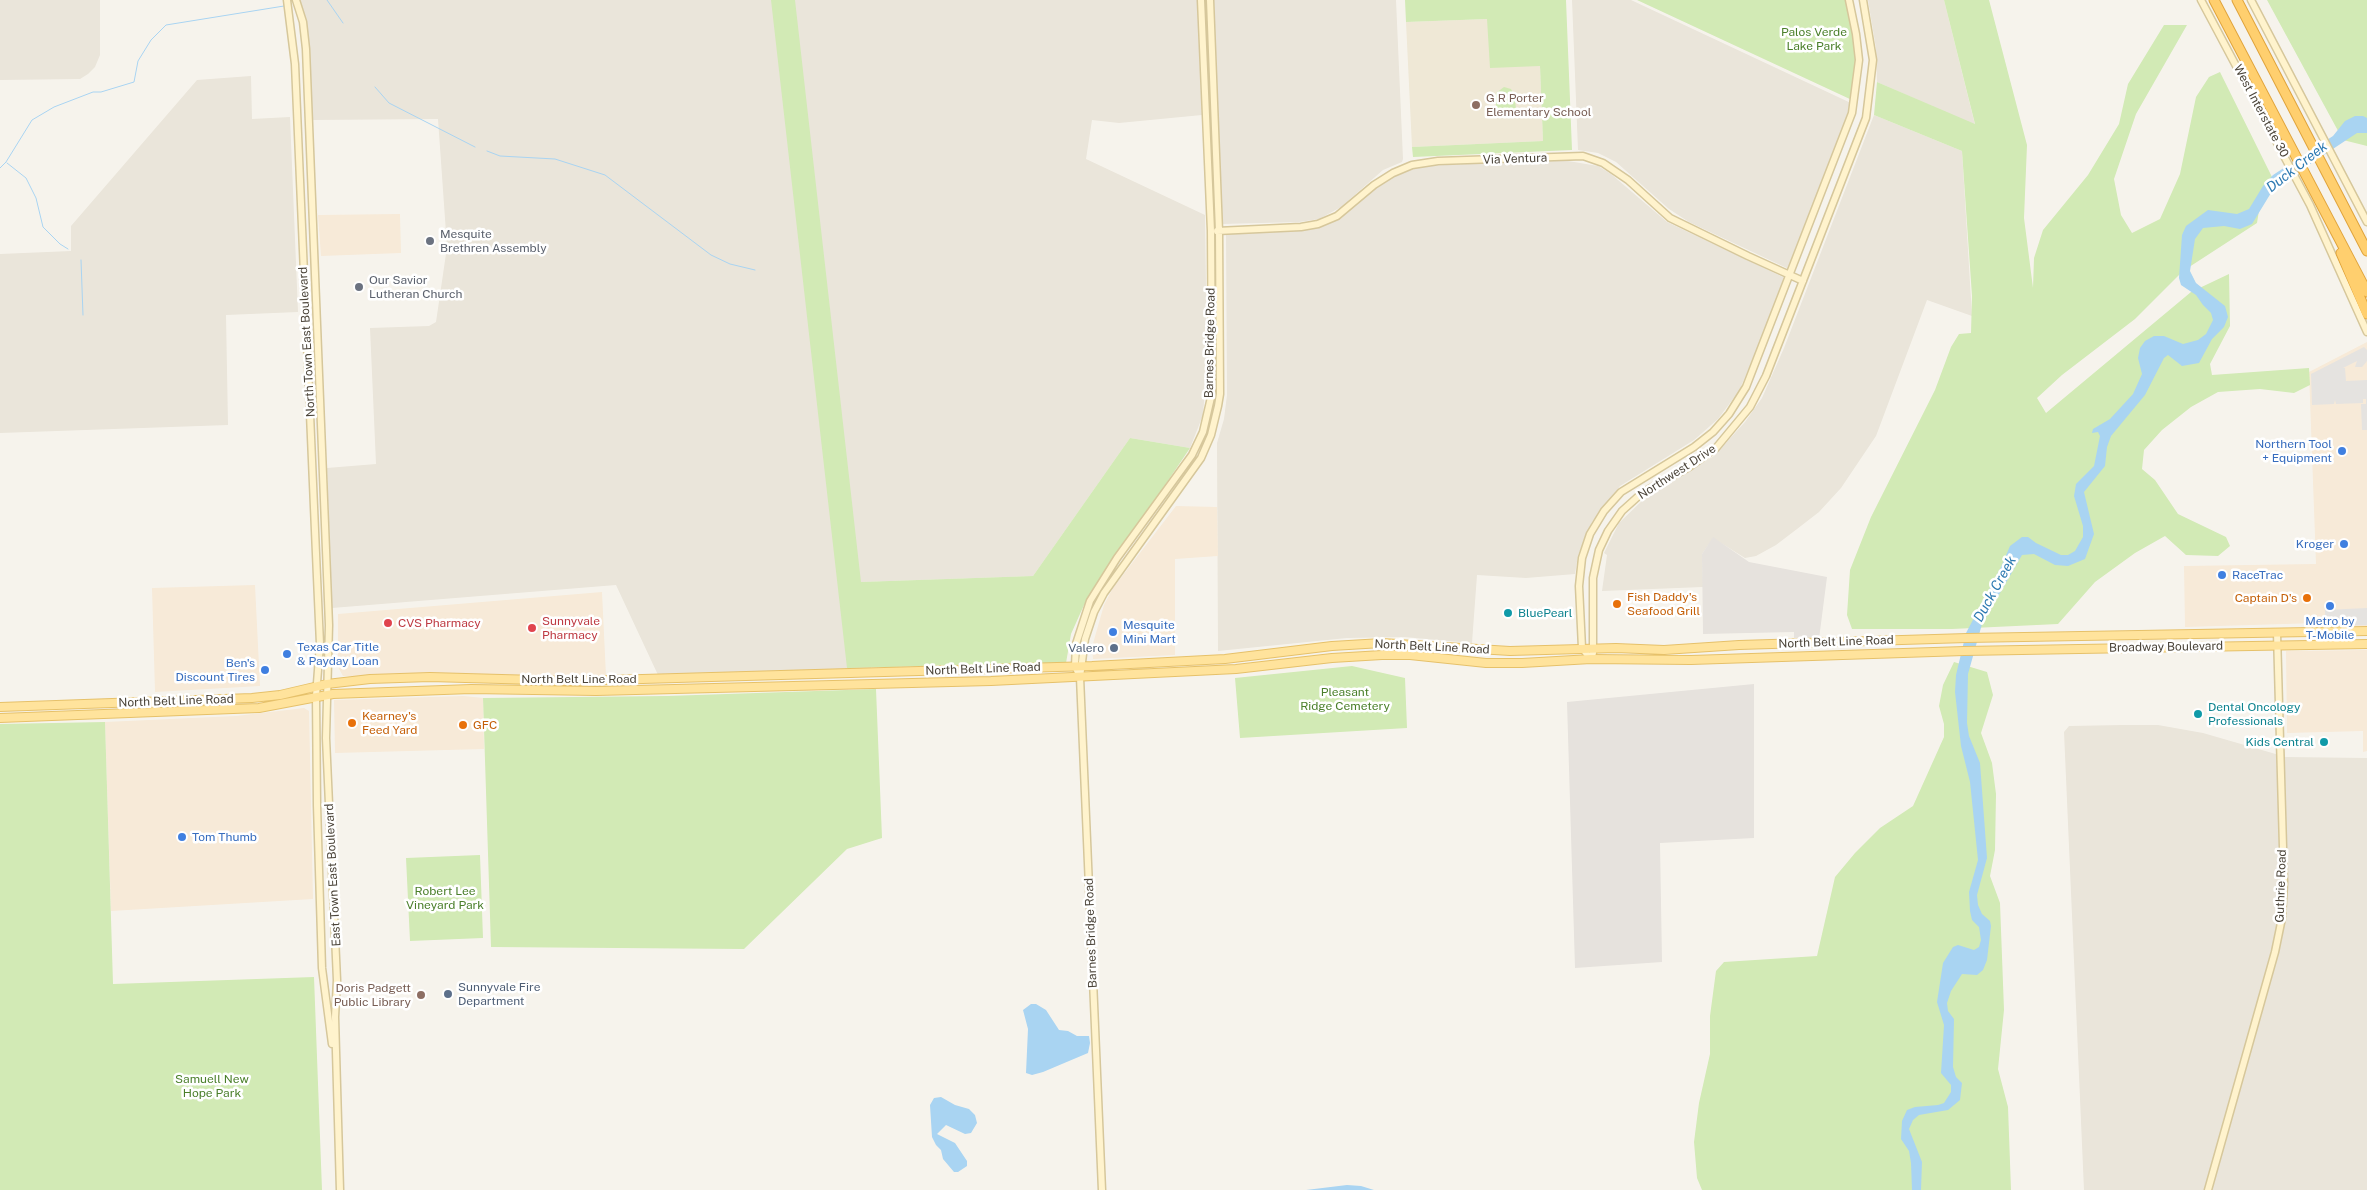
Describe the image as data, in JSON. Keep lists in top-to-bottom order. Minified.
{"streets":{"main road":["West Interstate 30","Via Ventura","North Town East Boulevard","Barnes Bridge Road","Northwest Drive","North Belt Line Road","Broadway Boulevard","East Town East Boulevard","Guthrie Road"]},"crossings":[["Via Ventura","Barnes Bridge Road"],["Via Ventura","Northwest Drive"],["North Town East Boulevard","North Belt Line Road"],["North Town East Boulevard","East Town East Boulevard"],["Barnes Bridge Road","North Belt Line Road"],["Northwest Drive","North Belt Line Road"],["North Belt Line Road","Broadway Boulevard"],["North Belt Line Road","East Town East Boulevard"],["Broadway Boulevard","Guthrie Road"]],"water":["Duck Creek"],"parks":["Palos Verde Lake Park","Pleasant Ridge Cemetery","Robert Lee Vineyard Park","Samuell New Hope Park"],"places":["G R Porter Elementary School","Mesquite Brethren Assembly","Our Savior Lutheran Church","Northern Tool + Equipment","Kroger","RaceTrac","Captain D's","Fish Daddy's Seafood Grill","Metro by T-Mobile","BluePearl","CVS Pharmacy","Sunnyvale Pharmacy","Mesquite Mini Mart","Valero","Texas Car Title & Payday Loan","Ben's Discount Tires","Dental Oncology Professionals","Kearney's Feed Yard","GFC","Kids Central","Tom Thumb","Sunnyvale Fire Department","Doris Padgett Public Library"]}
